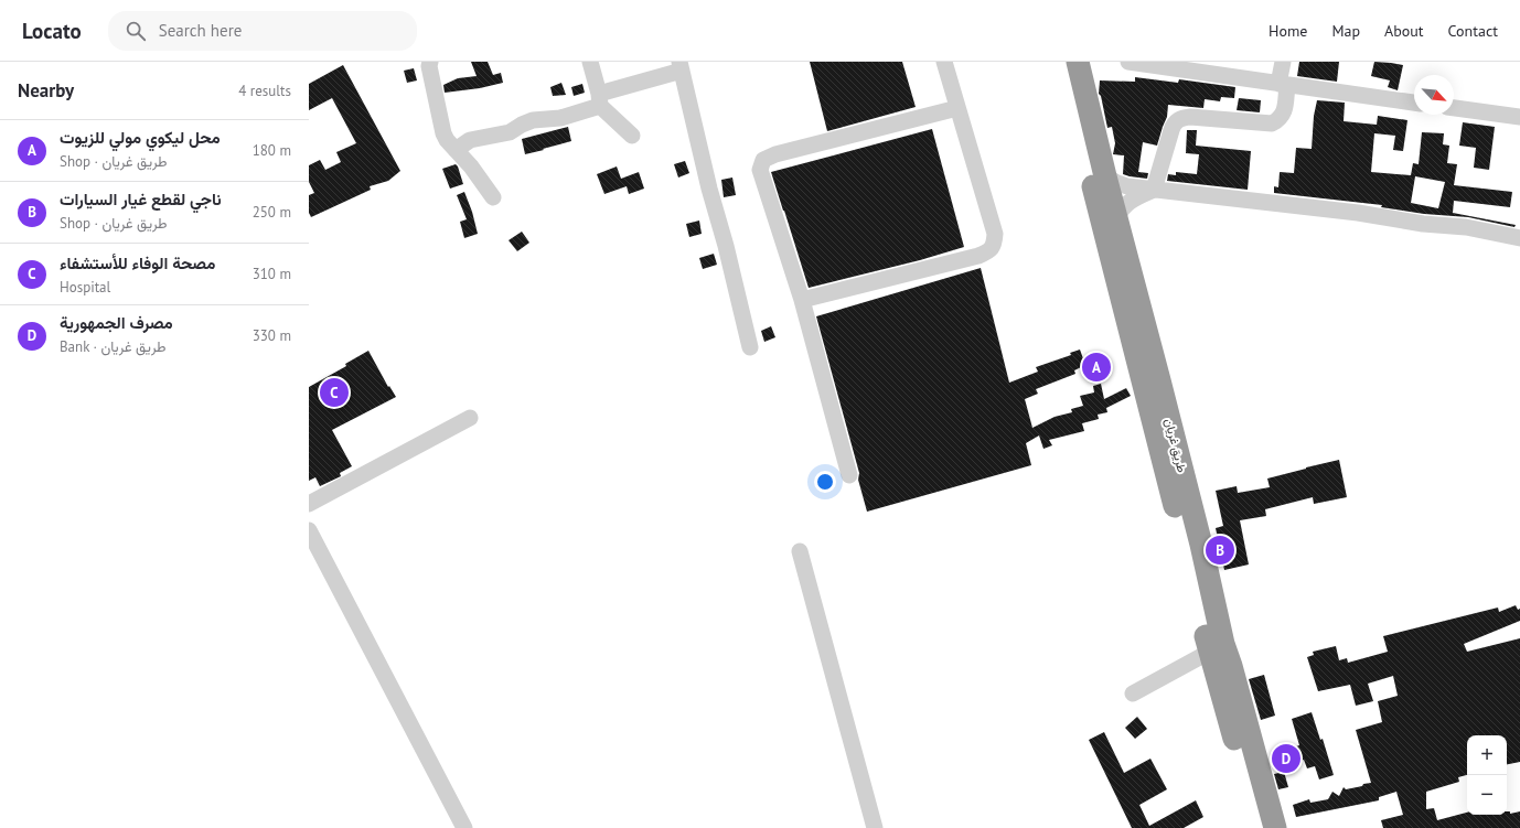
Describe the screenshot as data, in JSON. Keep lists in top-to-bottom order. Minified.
{"streets":{"highway":["طريق غريان"]},"north":"bottom right","page":{"header":"Locato","search":"Search here","nav":["Home","Map","About","Contact"],"heading":["Nearby","4 results"],"list":[{"mark":"A","name":"محل ليكوي مولي للزيوت","note":"Shop · طريق غريان","value":"180 m"},{"mark":"B","name":"ناجي لقطع غيار السيارات","note":"Shop · طريق غريان","value":"250 m"},{"mark":"C","name":"مصحة الوفاء للأستشفاء","note":"Hospital","value":"310 m"},{"mark":"D","name":"مصرف الجمهورية","note":"Bank · طريق غريان","value":"330 m"}],"pins":["A","C","B","D"],"map_buttons":["+","−"]}}
